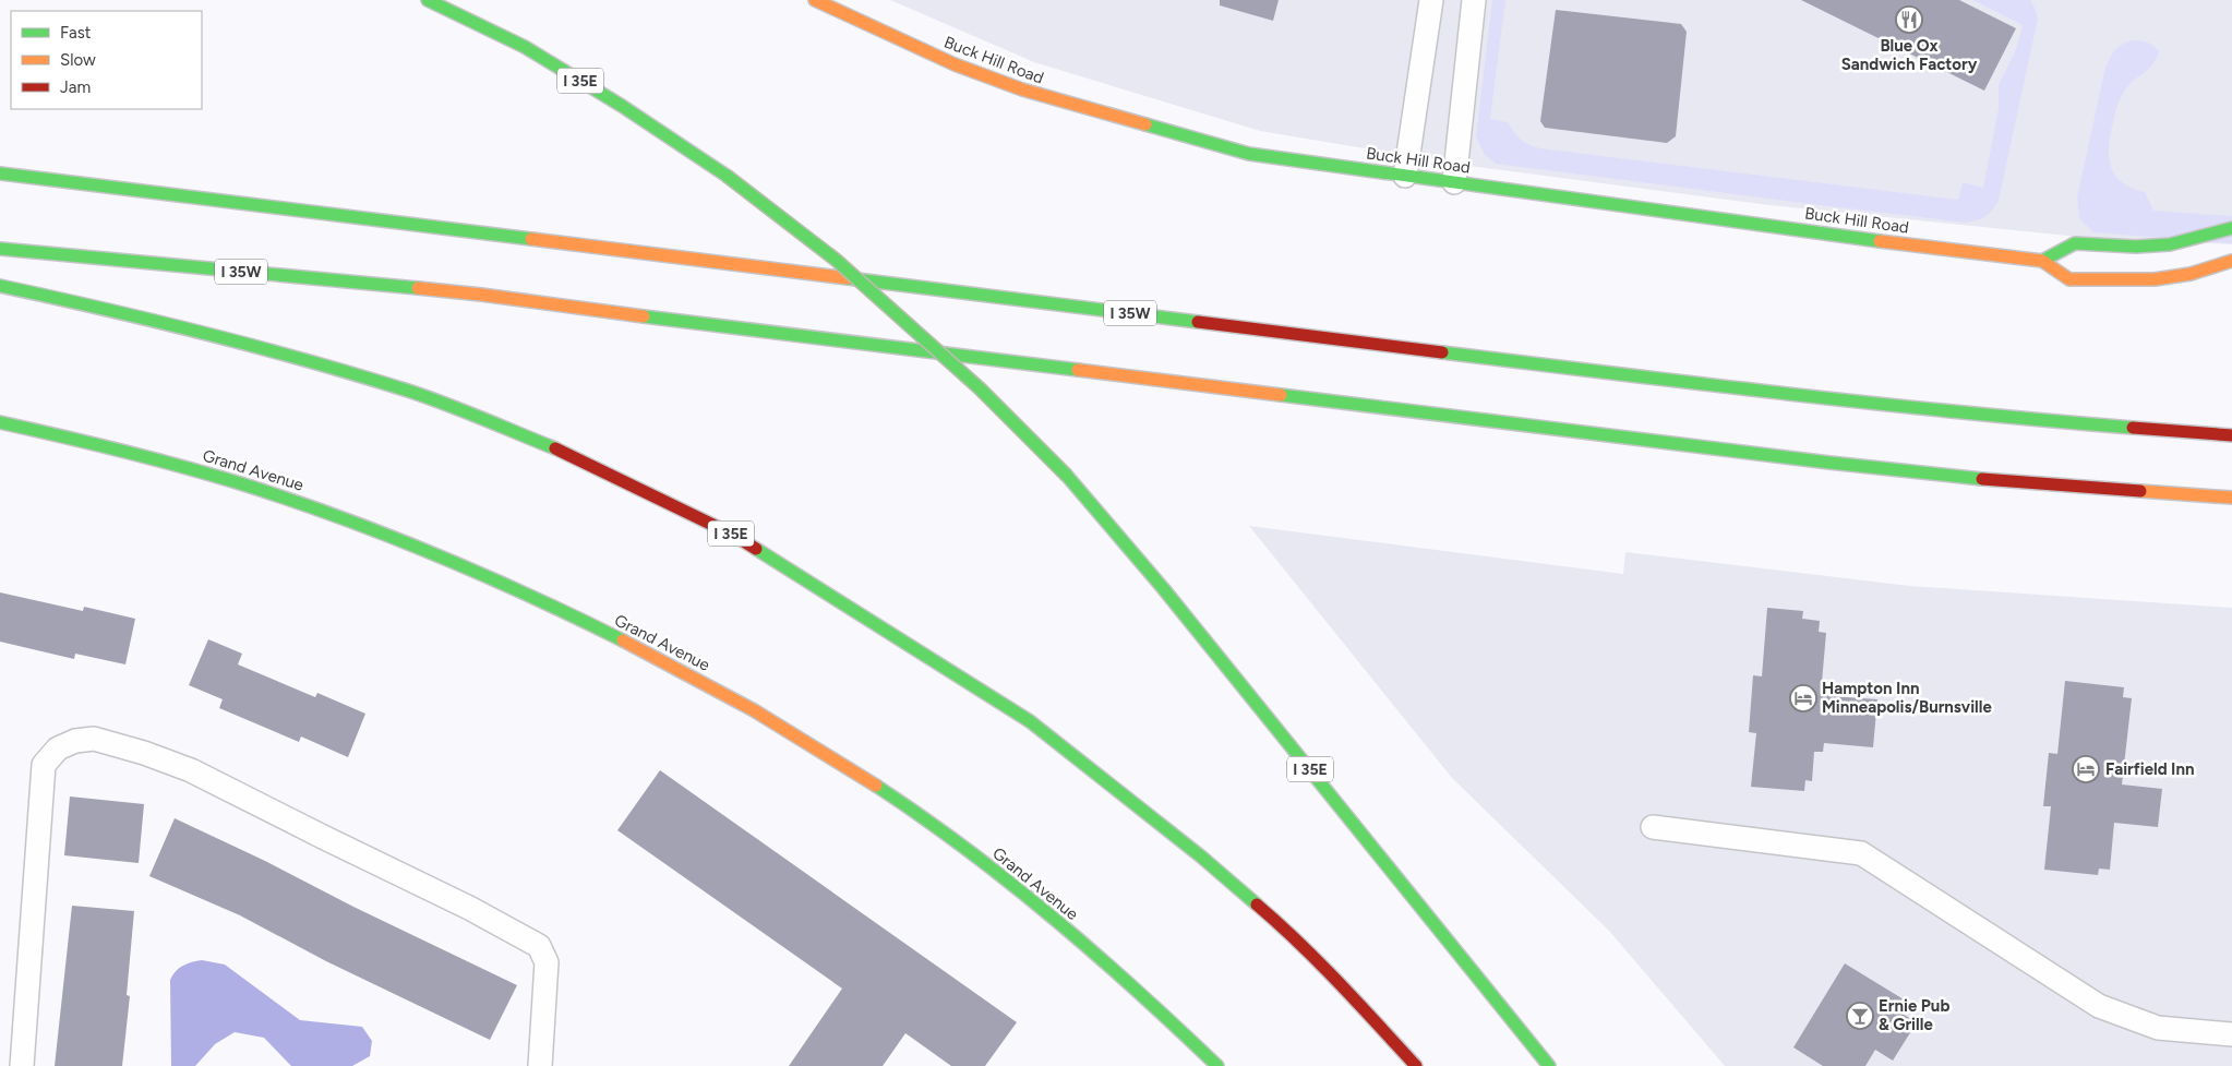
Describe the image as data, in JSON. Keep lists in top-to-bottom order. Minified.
{"streets":{"main road":["Buck Hill Road","I 35E","I 35W","Grand Avenue"]},"places":{"restaurant":["Blue Ox Sandwich Factory"],"hotel":["Hampton Inn Minneapolis/Burnsville","Fairfield Inn"],"bar":["Ernie Pub & Grille"]},"legend":["Fast","Slow","Jam"]}
